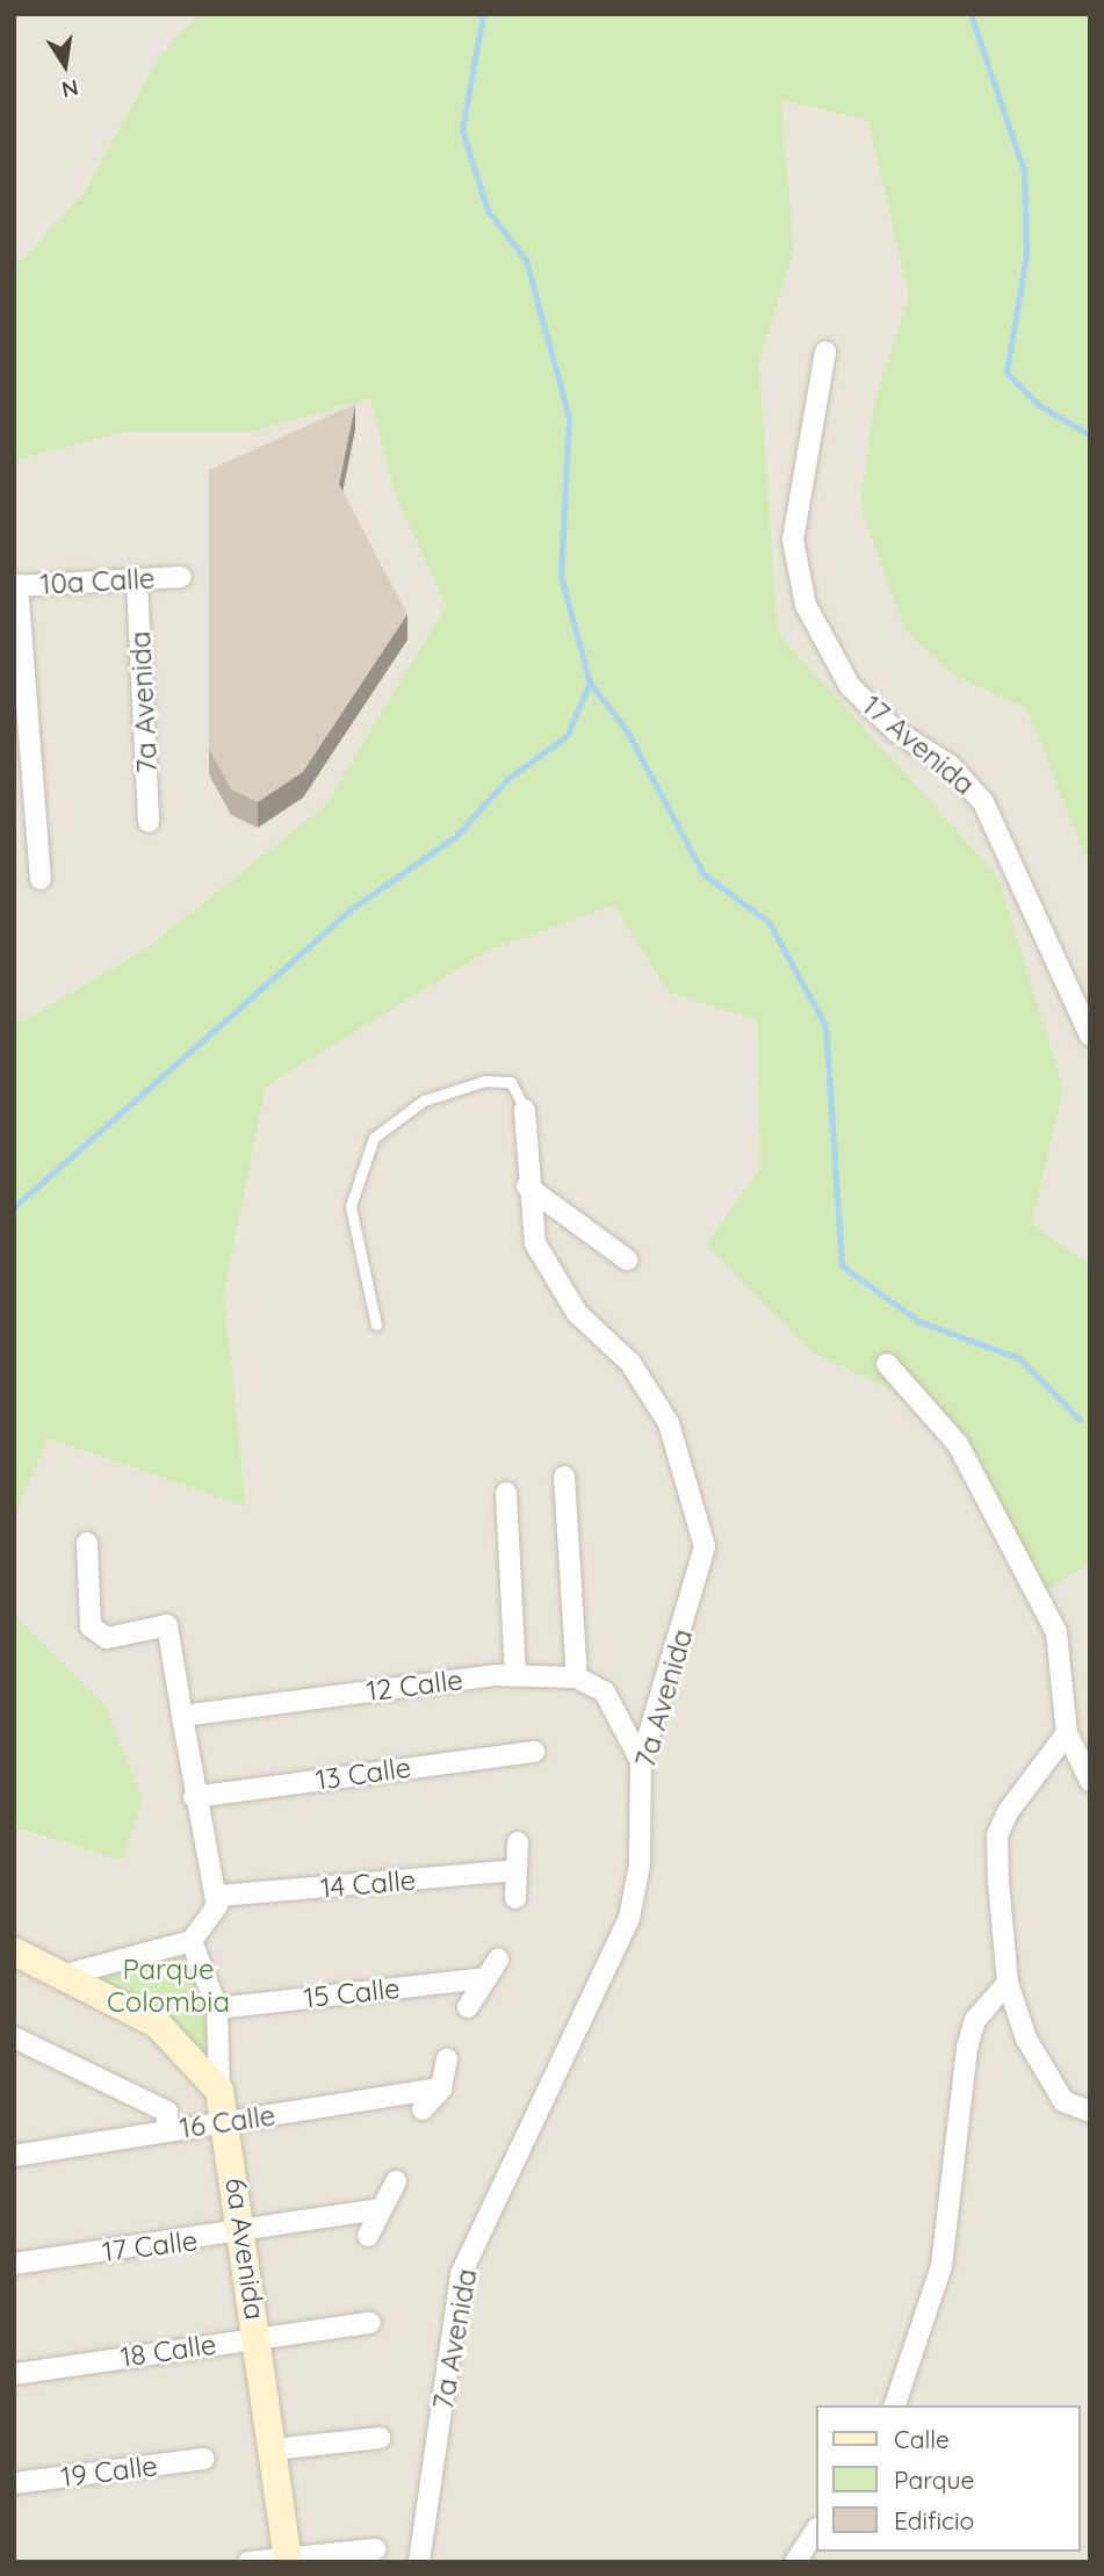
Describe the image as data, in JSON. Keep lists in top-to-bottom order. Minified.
{"streets":{"main road":["6a Avenida"],"street":["10a Calle","7a Avenida","17 Avenida","12 Calle","13 Calle","14 Calle","15 Calle","16 Calle","17 Calle","18 Calle","19 Calle"]},"crossings":[["10a Calle","7a Avenida"],["15 Calle","6a Avenida"],["16 Calle","6a Avenida"],["17 Calle","6a Avenida"],["6a Avenida","18 Calle"]],"parks":["Parque Colombia"],"legend":["Calle","Parque","Edificio"],"north":"bottom"}
